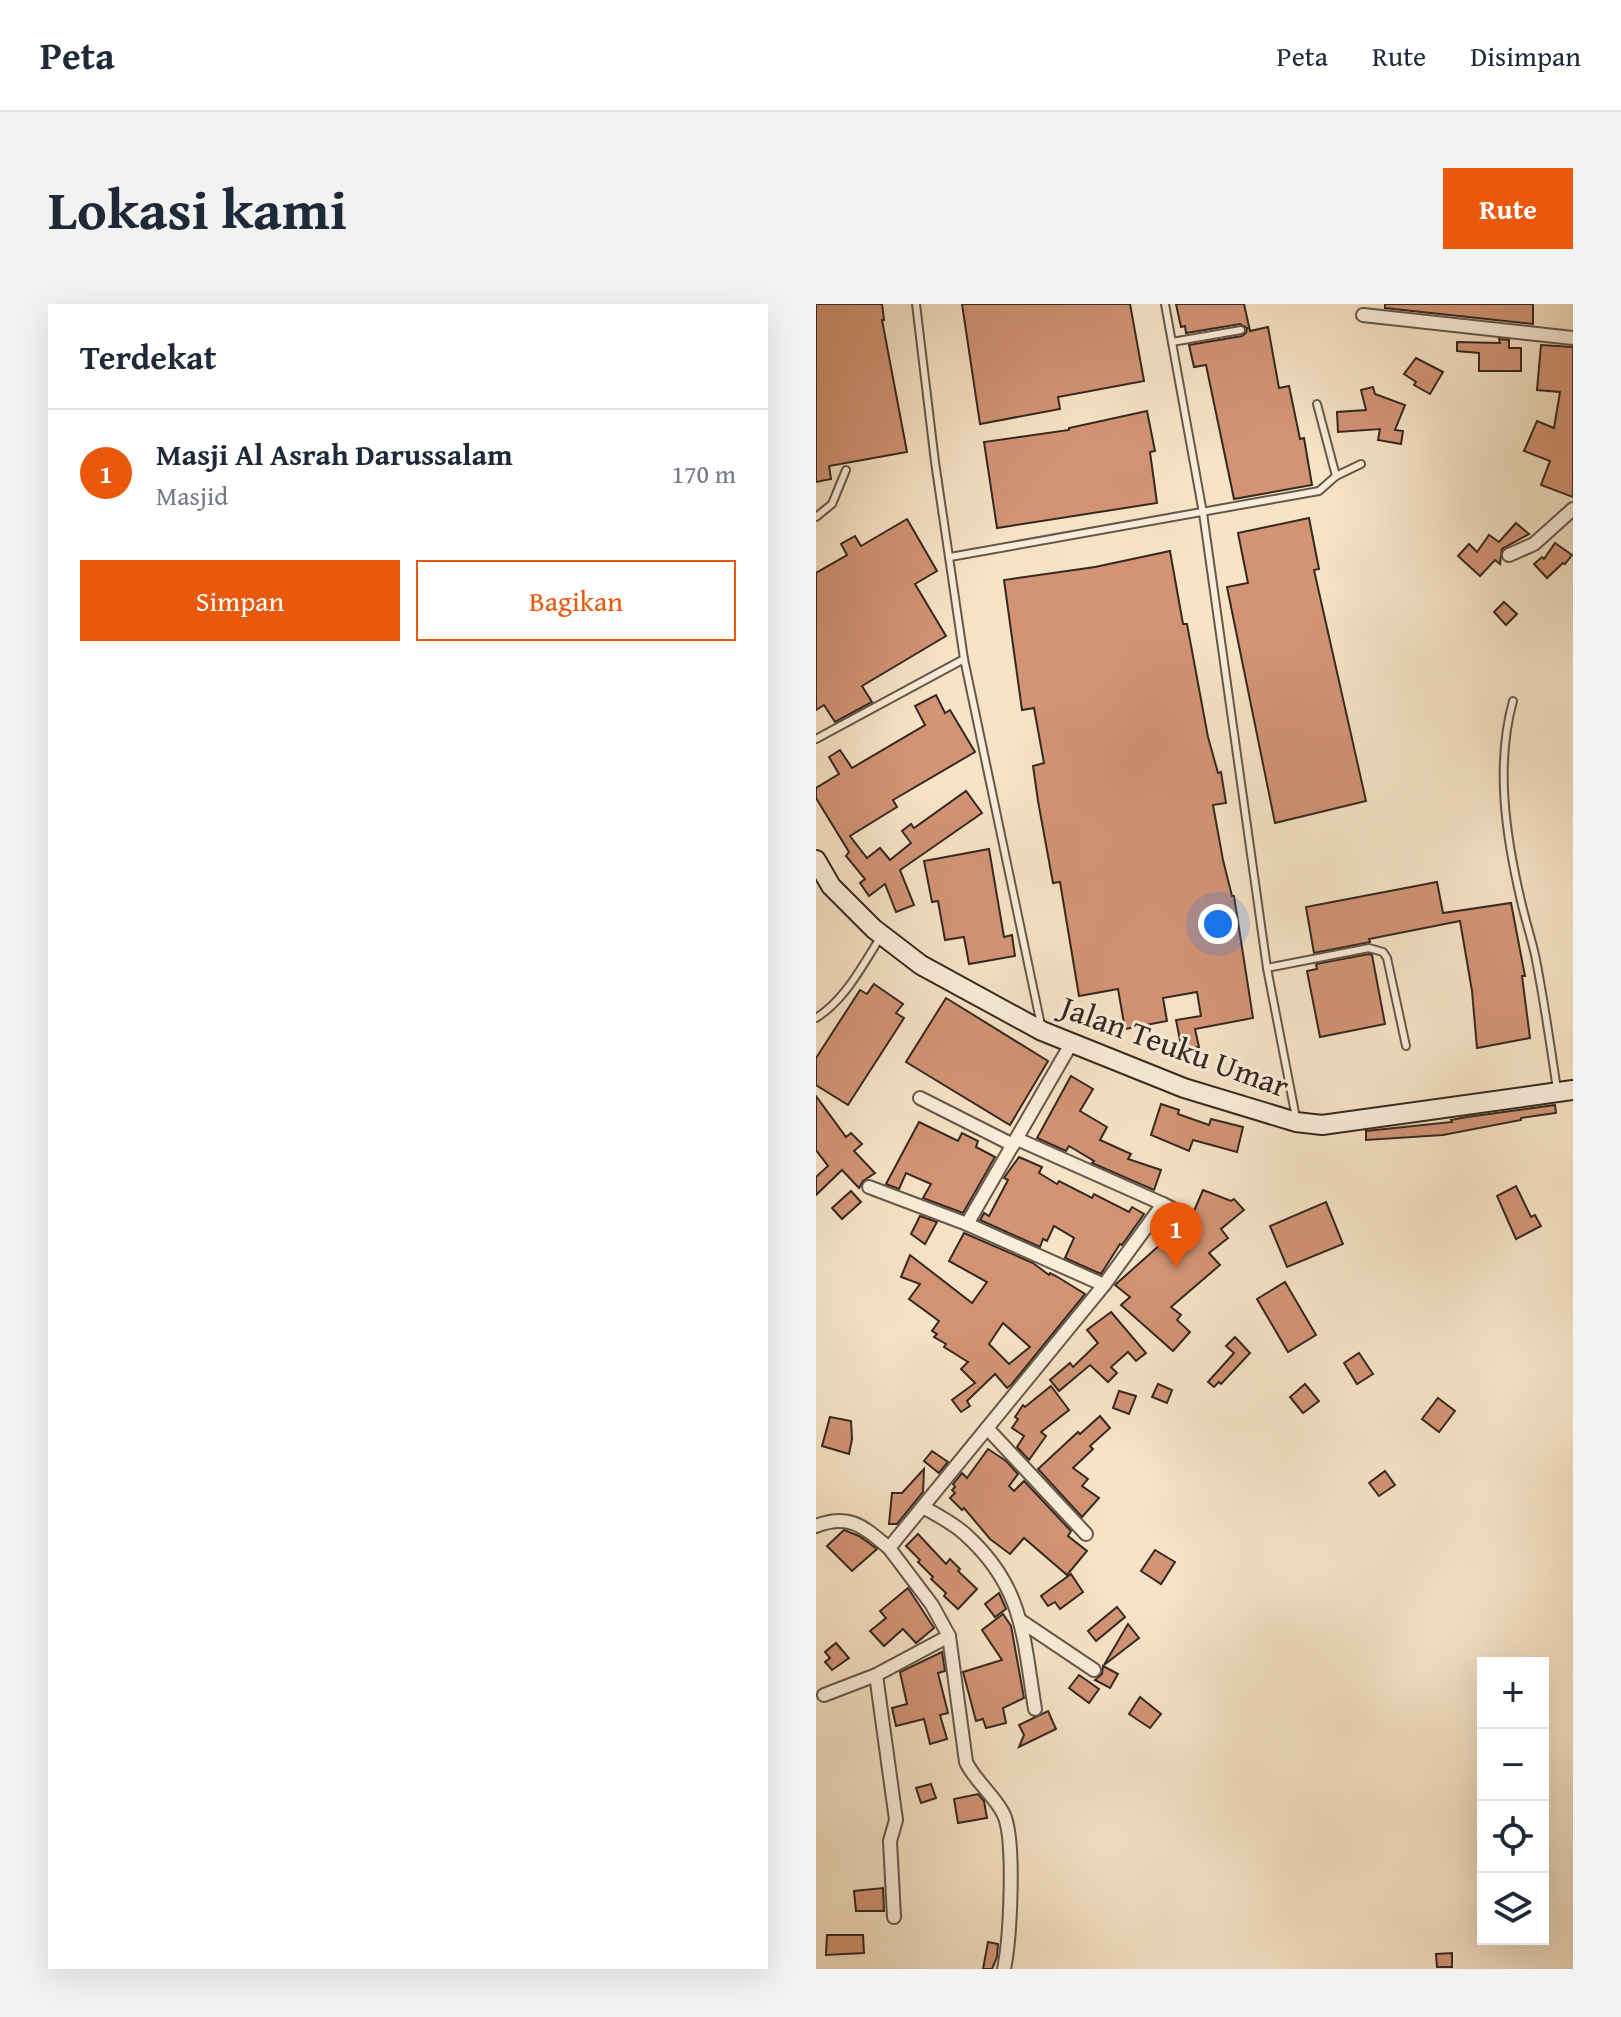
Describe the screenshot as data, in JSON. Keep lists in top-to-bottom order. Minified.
{"streets":{"main road":["Jalan Teuku Umar"]},"page":{"header":"Peta","nav":["Peta","Rute","Disimpan"],"title":"Lokasi kami","buttons":["Rute",["Simpan","Bagikan"]],"heading":"Terdekat","list":[{"mark":"1","name":"Masji Al Asrah Darussalam","note":"Masjid","value":"170 m"}],"pins":"1","map_buttons":["+","−"]}}
